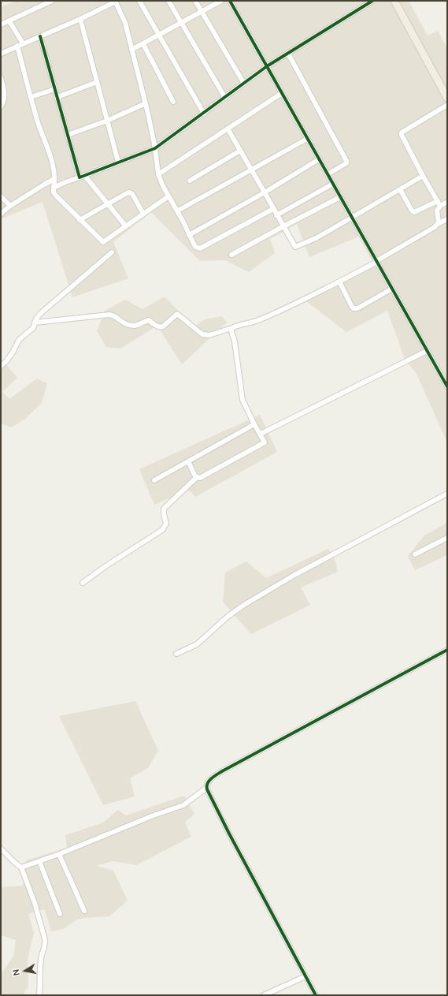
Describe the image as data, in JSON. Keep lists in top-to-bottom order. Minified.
{"north":"left"}
